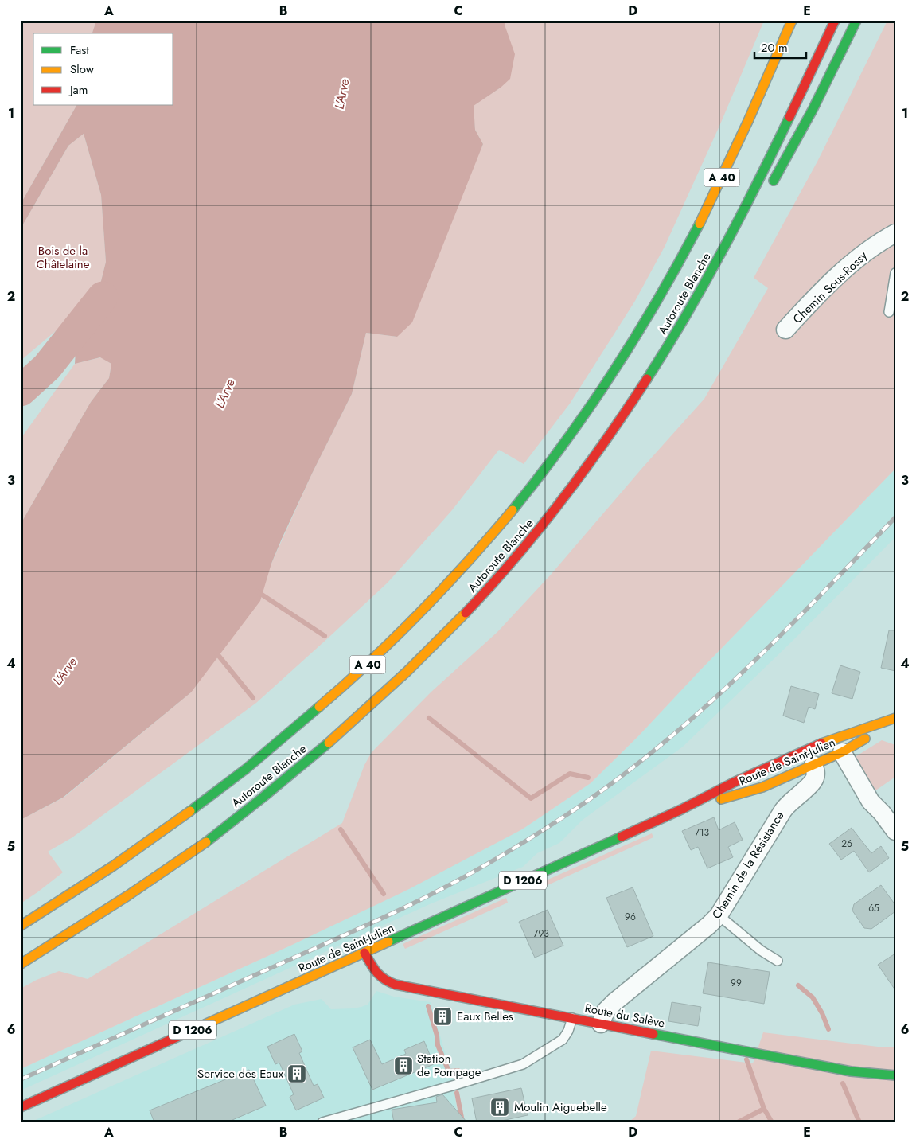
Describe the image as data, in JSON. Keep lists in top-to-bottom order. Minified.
{"streets":{"main road":["A 40","Autoroute Blanche","Route de Saint-Julien","D 1206","Route du Salève"],"street":["Chemin Sous-Rossy","Chemin de la Résistance"]},"crossings":[["Route de Saint-Julien","Chemin de la Résistance"],["Route de Saint-Julien","Route du Salève"],["Chemin de la Résistance","Route du Salève"]],"water":["L'Arve"],"parks":["Bois de la Châtelaine"],"places":{"building":["Eaux Belles","Station de Pompage","Service des Eaux","Moulin Aiguebelle"]},"house_numbers":["713","26","65","96","793","99"],"legend":["Fast","Slow","Jam"],"scale_bar":"20 m","grid":{"columns":["A","B","C","D","E"],"rows":["1","2","3","4","5","6"]}}
